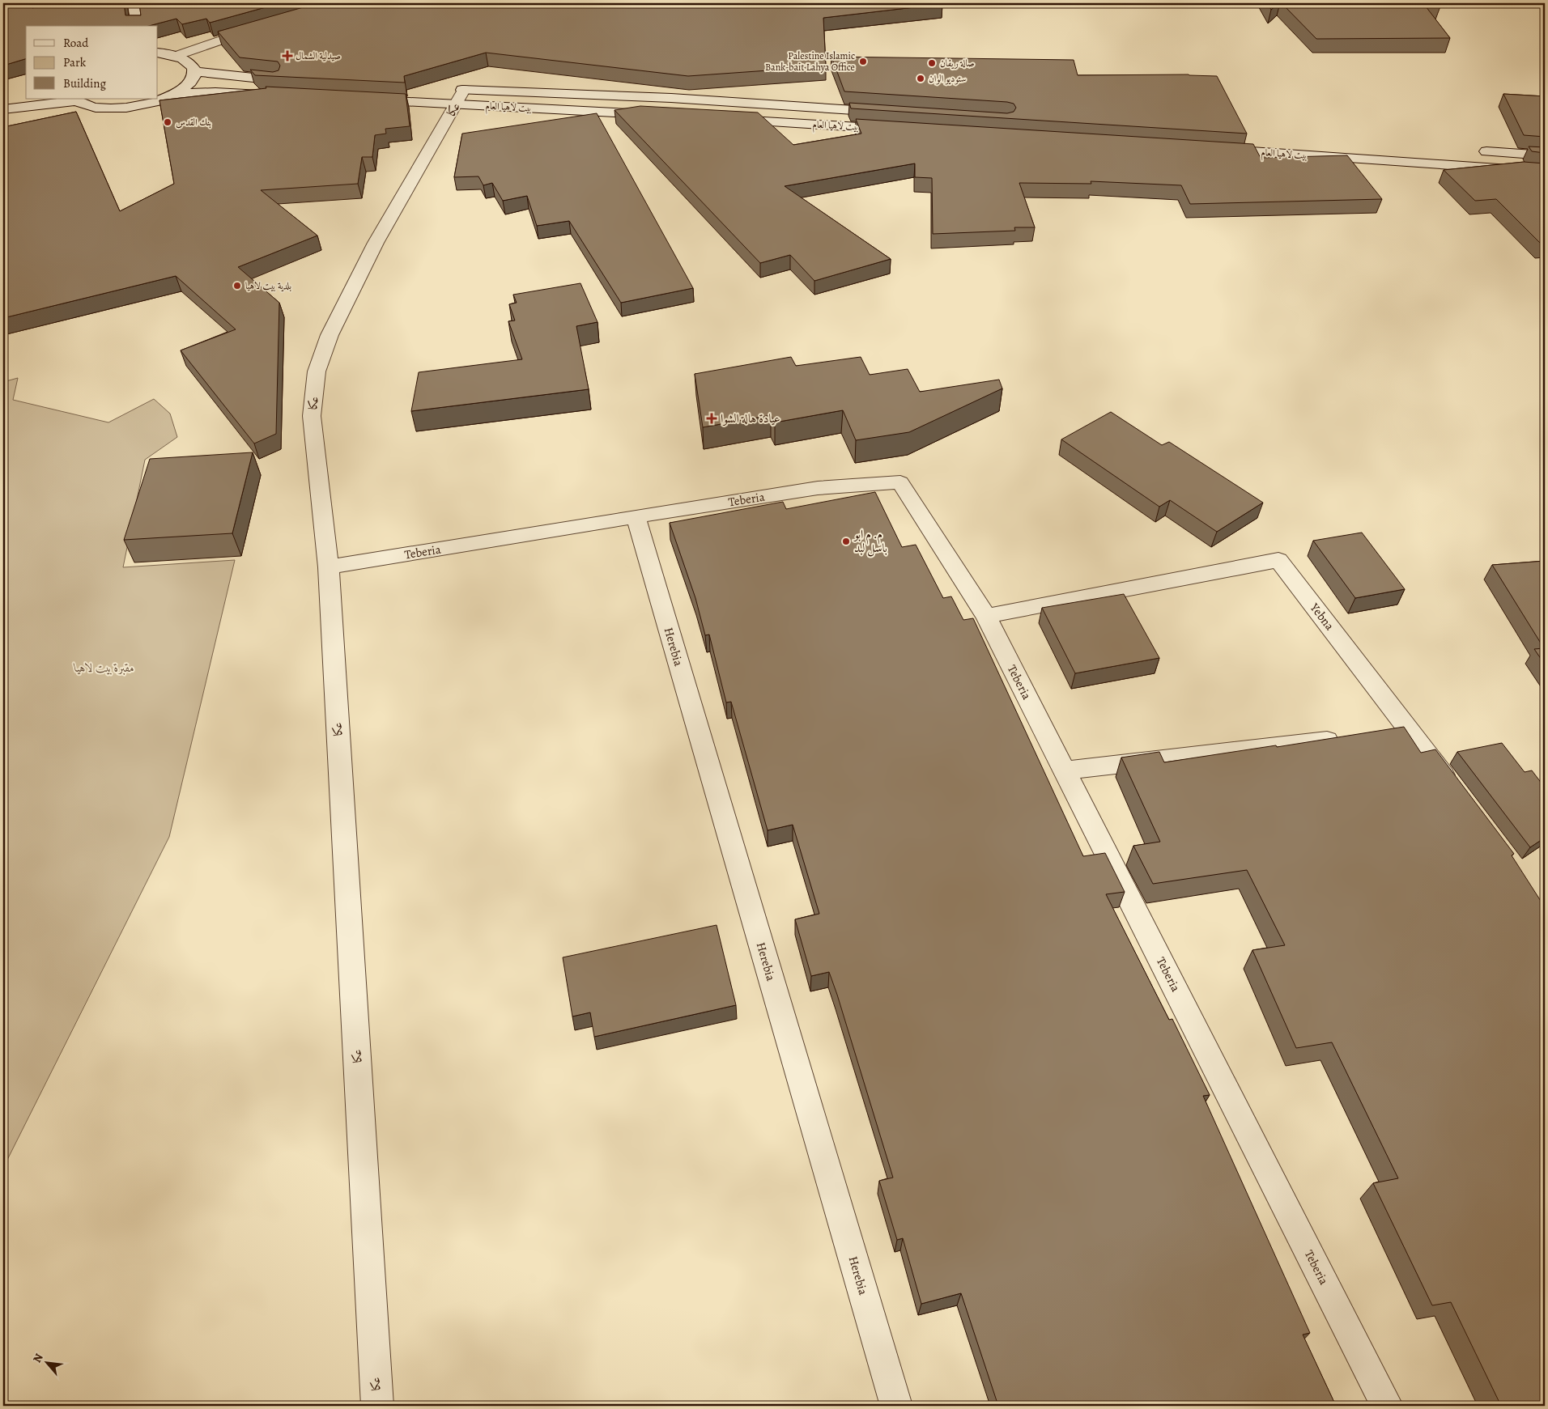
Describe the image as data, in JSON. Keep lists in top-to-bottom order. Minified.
{"streets":{"street":["بيت لاهيا العام","عكا","Teberia","Yebna","Herebia"]},"crossings":[["بيت لاهيا العام","عكا"],["عكا","Teberia"],["Teberia","Yebna"],["Teberia","Herebia"]],"parks":["مقبرة بيت لاهيا"],"places":{"health":["صيدلية الشمال","عيادة هالة الشوا"],"other":["Palestine Islamic Bank-bait Lahya Office","صالة ريفان","ستوديو الوان","بنك القدس","بلدية بيت لاهيا","م. م ابو باسل لبد"]},"legend":["Road","Park","Building"],"north":"top left"}
